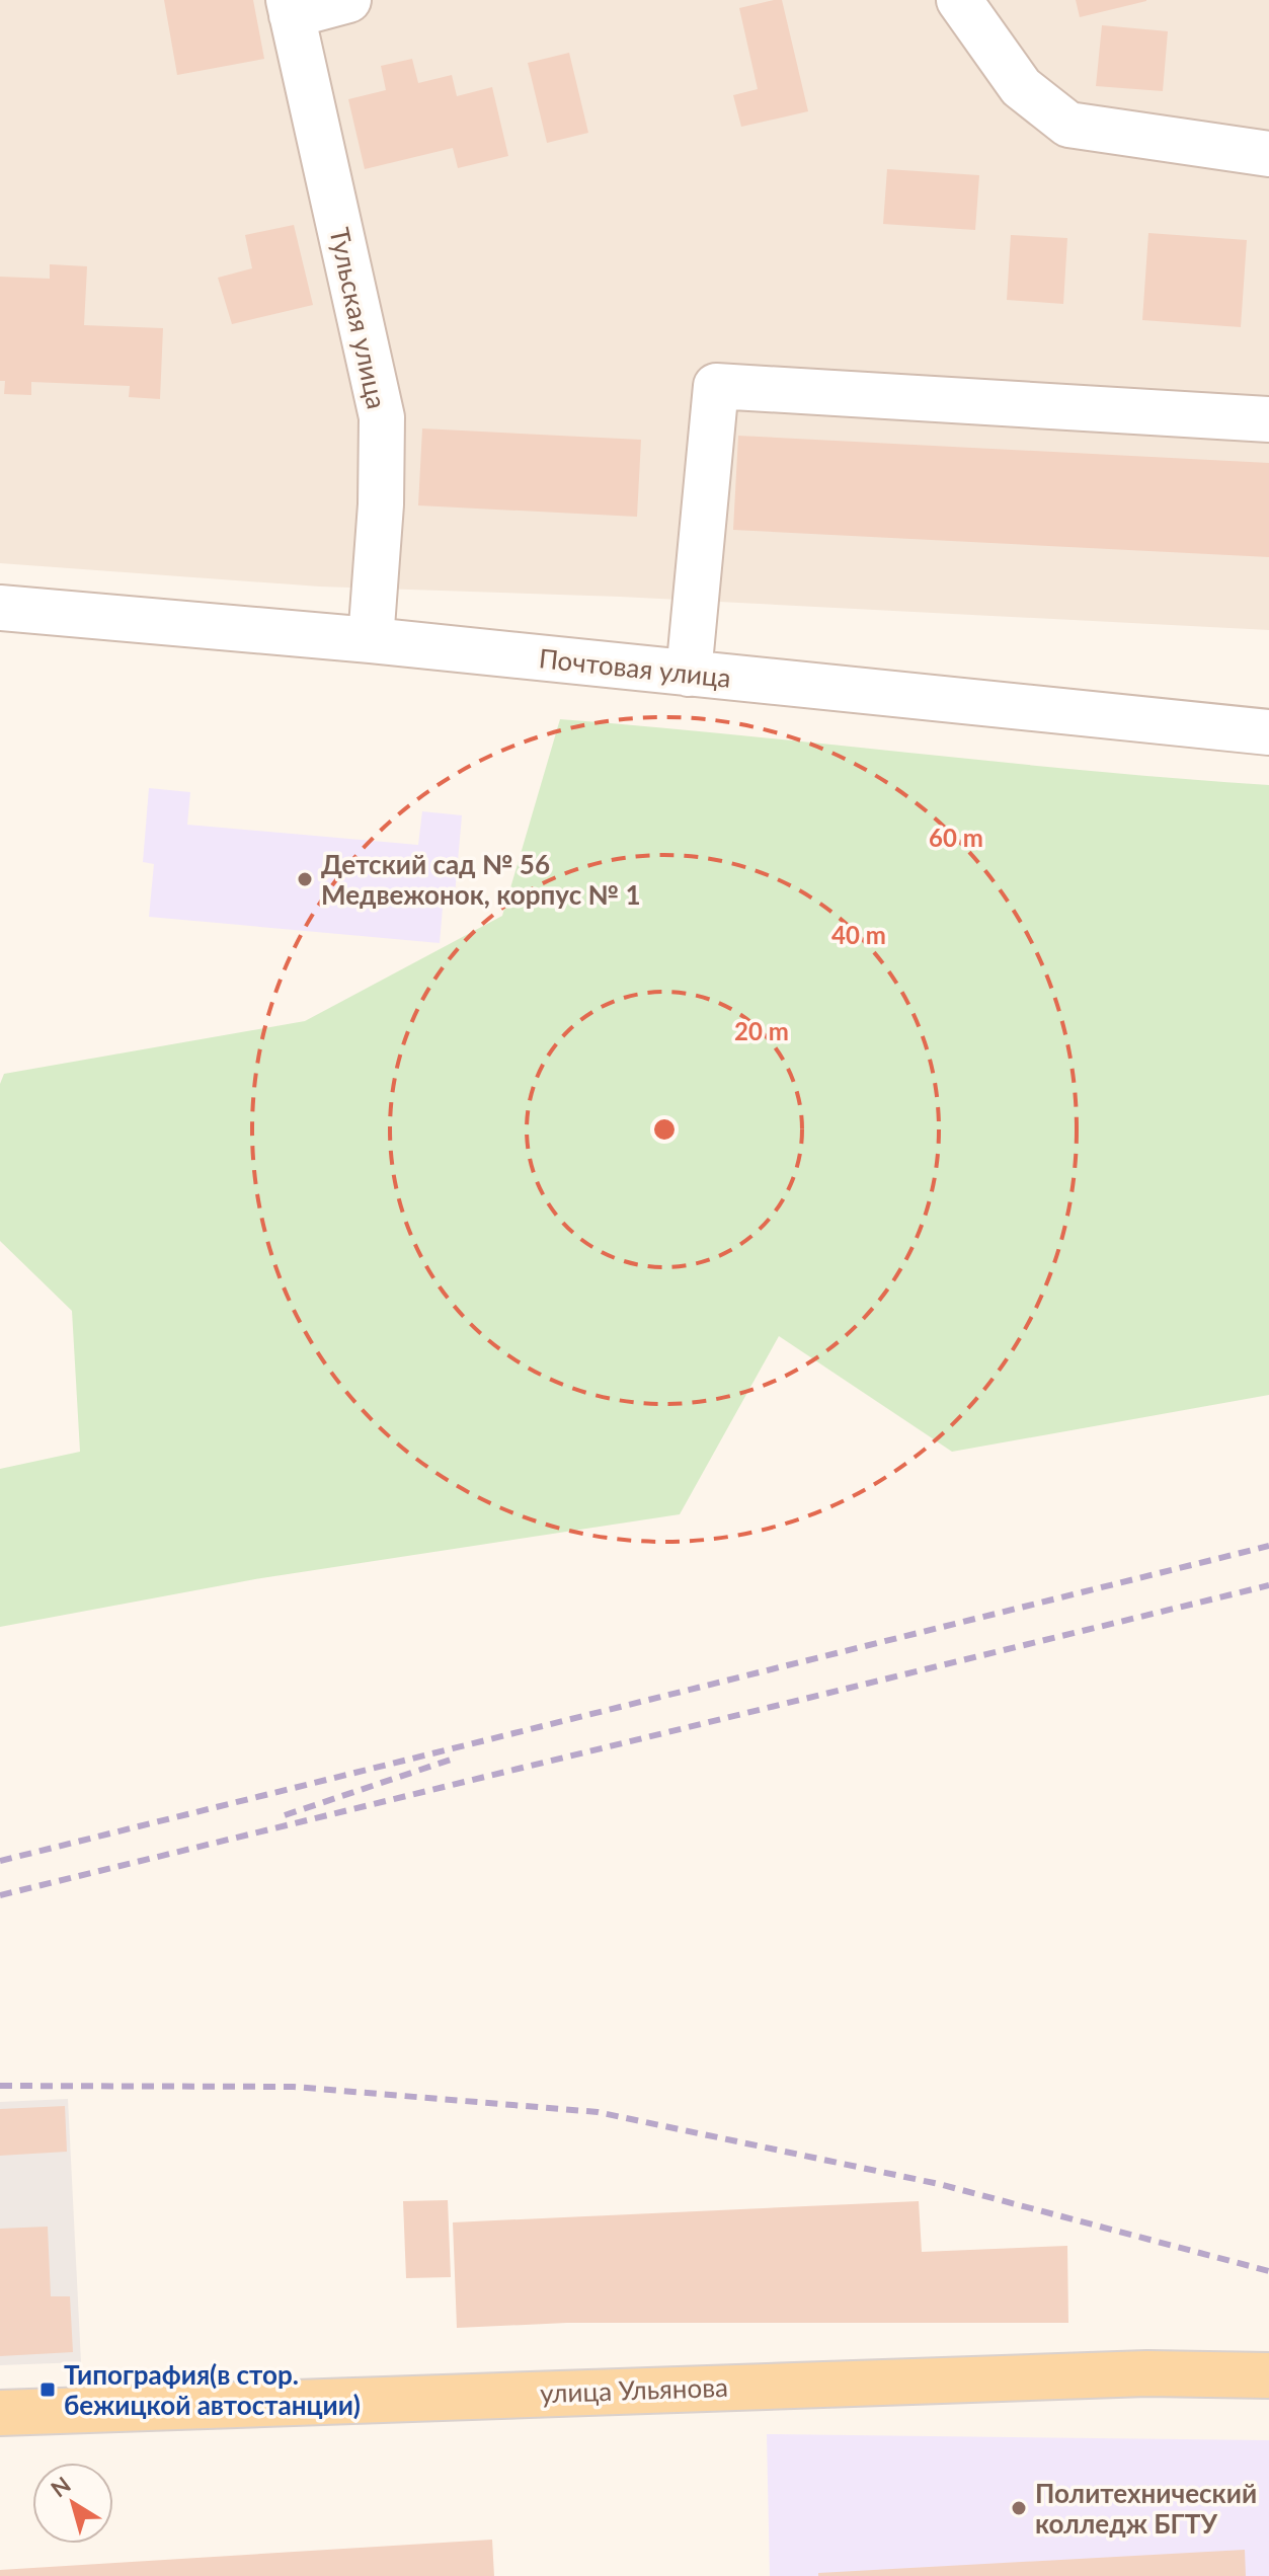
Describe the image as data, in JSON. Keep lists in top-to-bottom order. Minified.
{"streets":{"main road":["улица Ульянова"],"street":["Тульская улица","Почтовая улица"]},"crossings":[["Тульская улица","Почтовая улица"]],"places":{"other":["Детский сад № 56 Медвежонок, корпус № 1","Политехнический колледж БГТУ"],"transit":["Типография(в стор. бежицкой автостанции)"]},"north":"top left","rings":["60 m","40 m","20 m"]}
